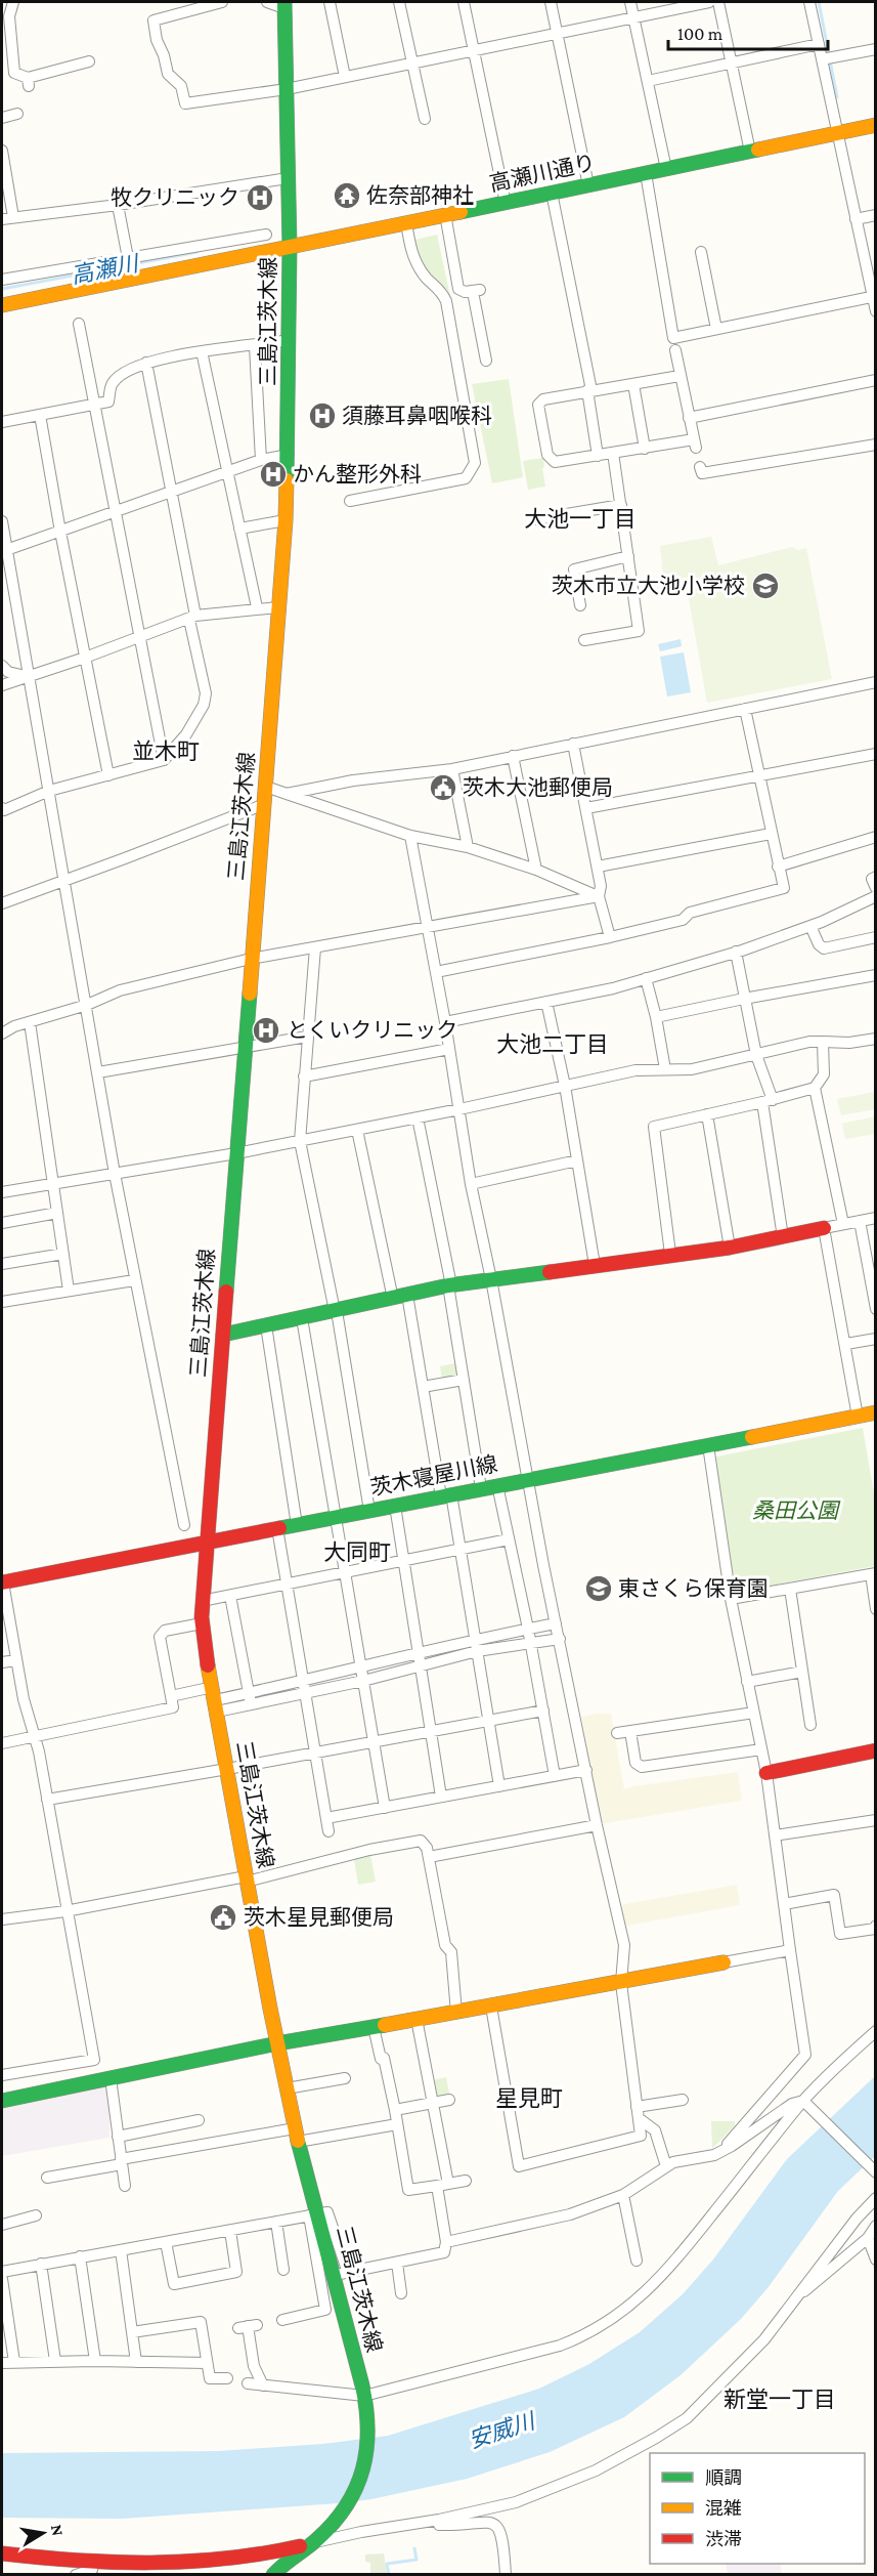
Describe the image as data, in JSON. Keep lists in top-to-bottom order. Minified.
{"streets":{"main road":["高瀬川通り","三島江茨木線","茨木寝屋川線"]},"crossings":[["高瀬川通り","三島江茨木線"],["三島江茨木線","茨木寝屋川線"]],"districts":["大池一丁目","並木町","大池二丁目","大同町","星見町","新堂一丁目"],"water":["高瀬川","安威川"],"parks":["桑田公園"],"places":{"temple":["佐奈部神社"],"hospital":["牧クリニック","須藤耳鼻咽喉科","かん整形外科","とくいクリニック"],"school or university":["茨木市立大池小学校","東さくら保育園"],"public building":["茨木大池郵便局","茨木星見郵便局"]},"legend":["順調","混雑","渋滞"],"scale_bar":"100 m","north":"right"}
